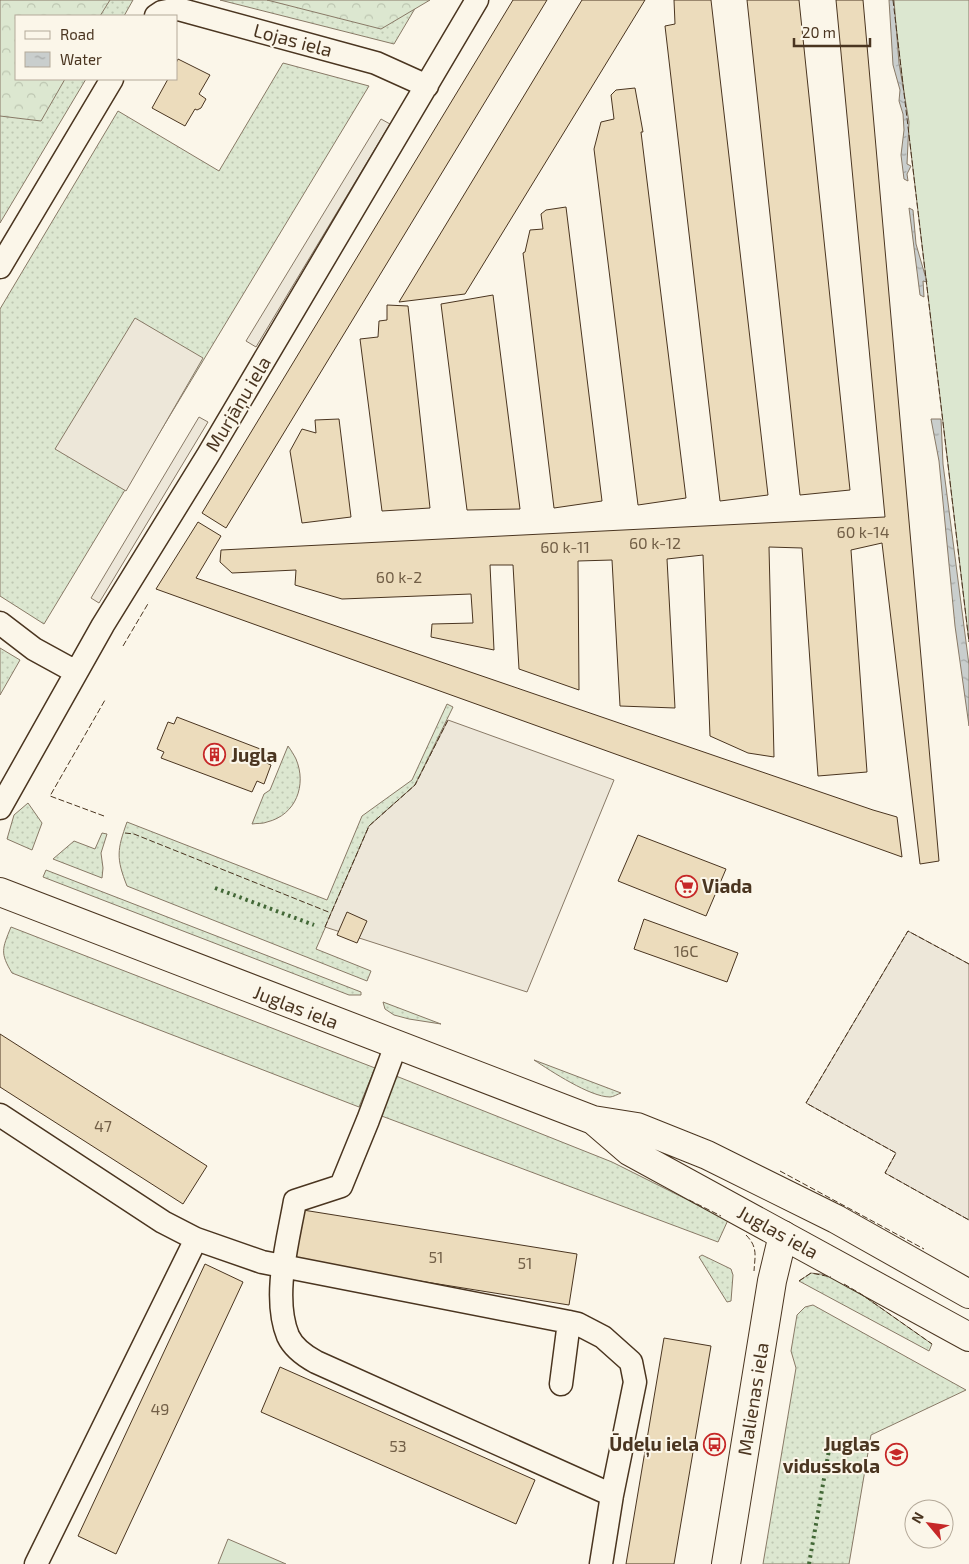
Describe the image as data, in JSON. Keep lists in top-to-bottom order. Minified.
{"streets":{"main road":["Juglas iela","Malienas iela"],"street":["Lojas iela","Murjāņu iela"]},"crossings":[["Lojas iela","Murjāņu iela"],["Juglas iela","Malienas iela"]],"places":{"building":["Jugla"],"supermarket":["Viada"],"bus stop":["Ūdeļu iela"],"school or university":["Juglas vidusskola"]},"house_numbers":["60 k-14","60 k-12","60 k-11","60 k-2","16C","47","51","51","49","53"],"legend":["Road","Water"],"scale_bar":"20 m","north":"top left"}
